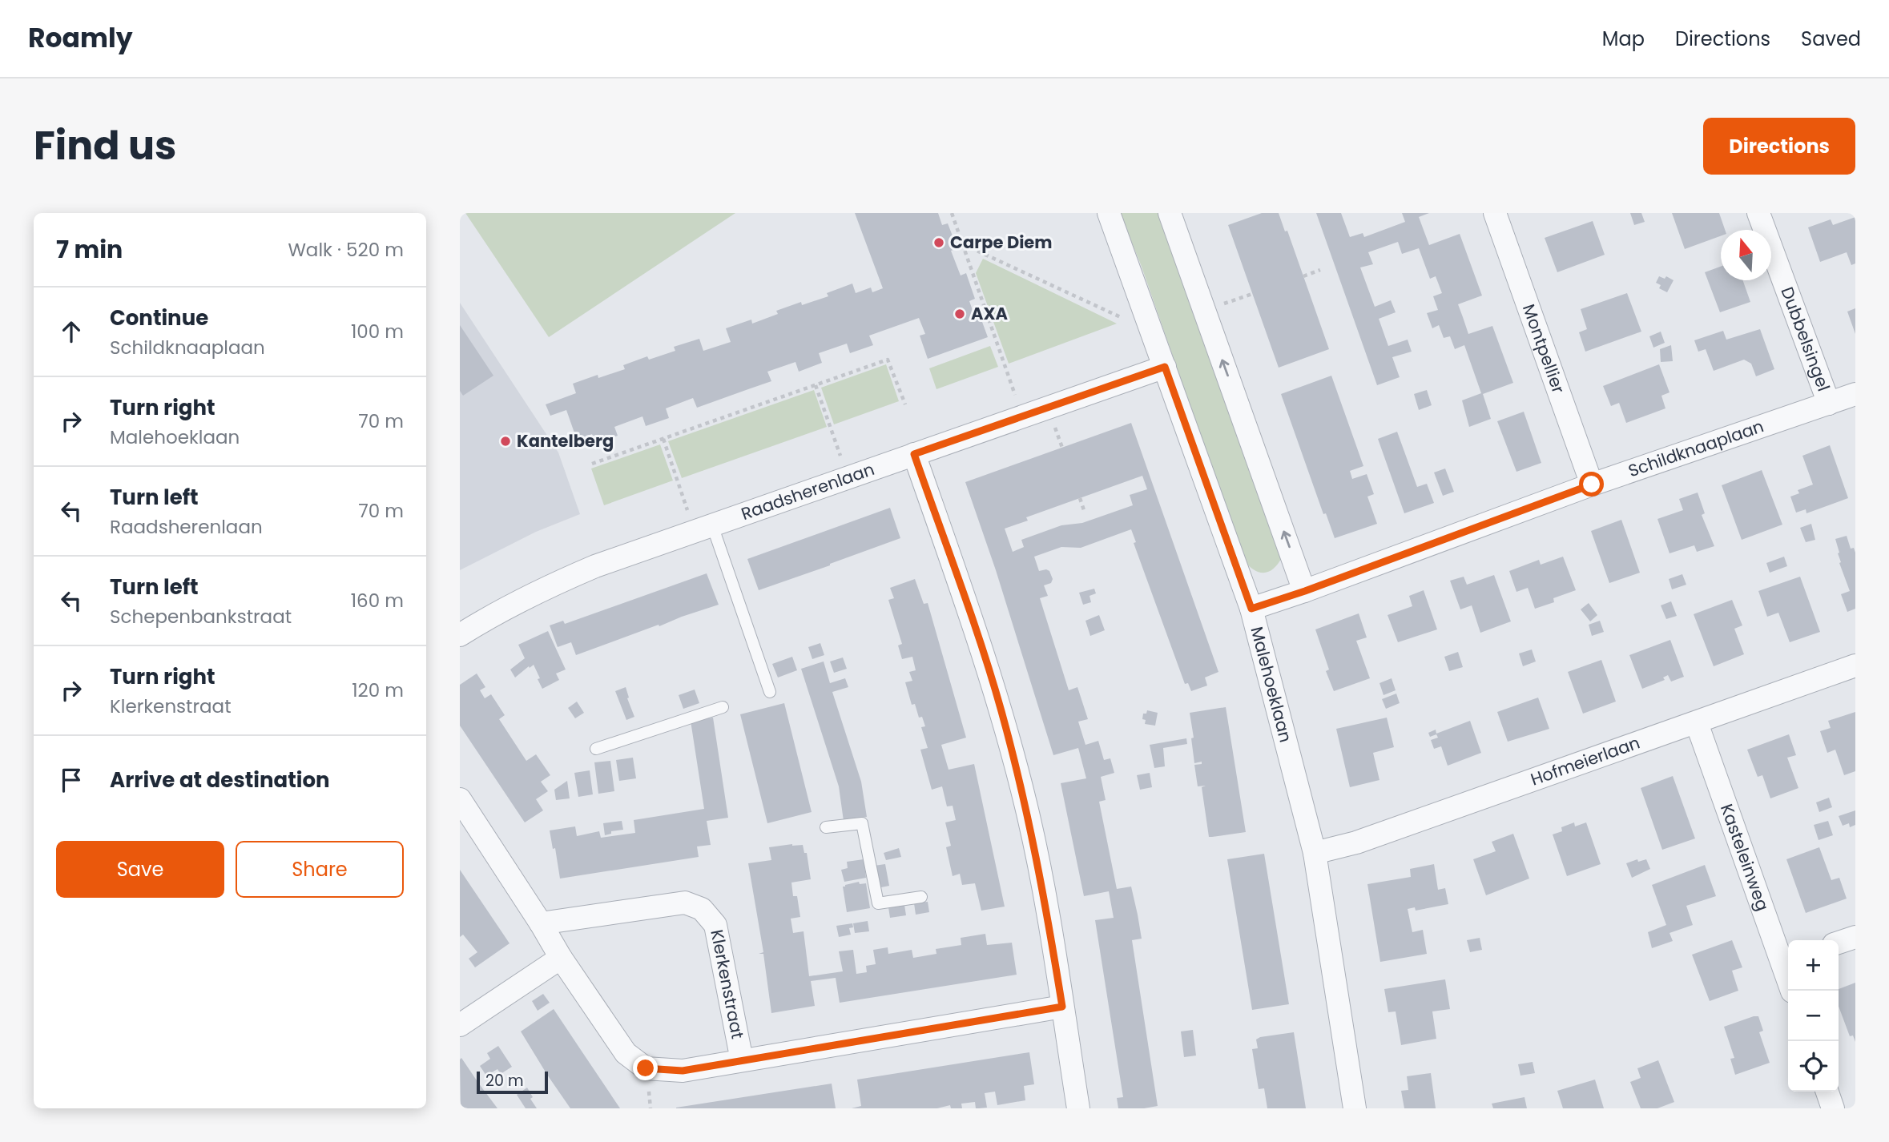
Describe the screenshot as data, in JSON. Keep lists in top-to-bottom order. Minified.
{"streets":{"street":["Dubbelsingel","Montpellier","Schildknaaplaan","Raadsherenlaan","Malehoeklaan","Hofmeierlaan","Kasteleinweg","Klerkenstraat"]},"crossings":[["Dubbelsingel","Schildknaaplaan"],["Montpellier","Schildknaaplaan"],["Schildknaaplaan","Malehoeklaan"],["Raadsherenlaan","Malehoeklaan"],["Malehoeklaan","Hofmeierlaan"],["Hofmeierlaan","Kasteleinweg"]],"places":["Carpe Diem","AXA","Kantelberg"],"scale_bar":"20 m","north":"top","page":{"header":"Roamly","nav":["Map","Directions","Saved"],"title":"Find us","buttons":["Directions",["Save","Share"]],"heading":["7 min","Walk · 520 m"],"list":[["Continue","Schildknaaplaan","100 m"],["Turn right","Malehoeklaan","70 m"],["Turn left","Raadsherenlaan","70 m"],["Turn left","Schepenbankstraat","160 m"],["Turn right","Klerkenstraat","120 m"],"Arrive at destination"],"map_buttons":["+","−"],"scale":"20 m"}}
